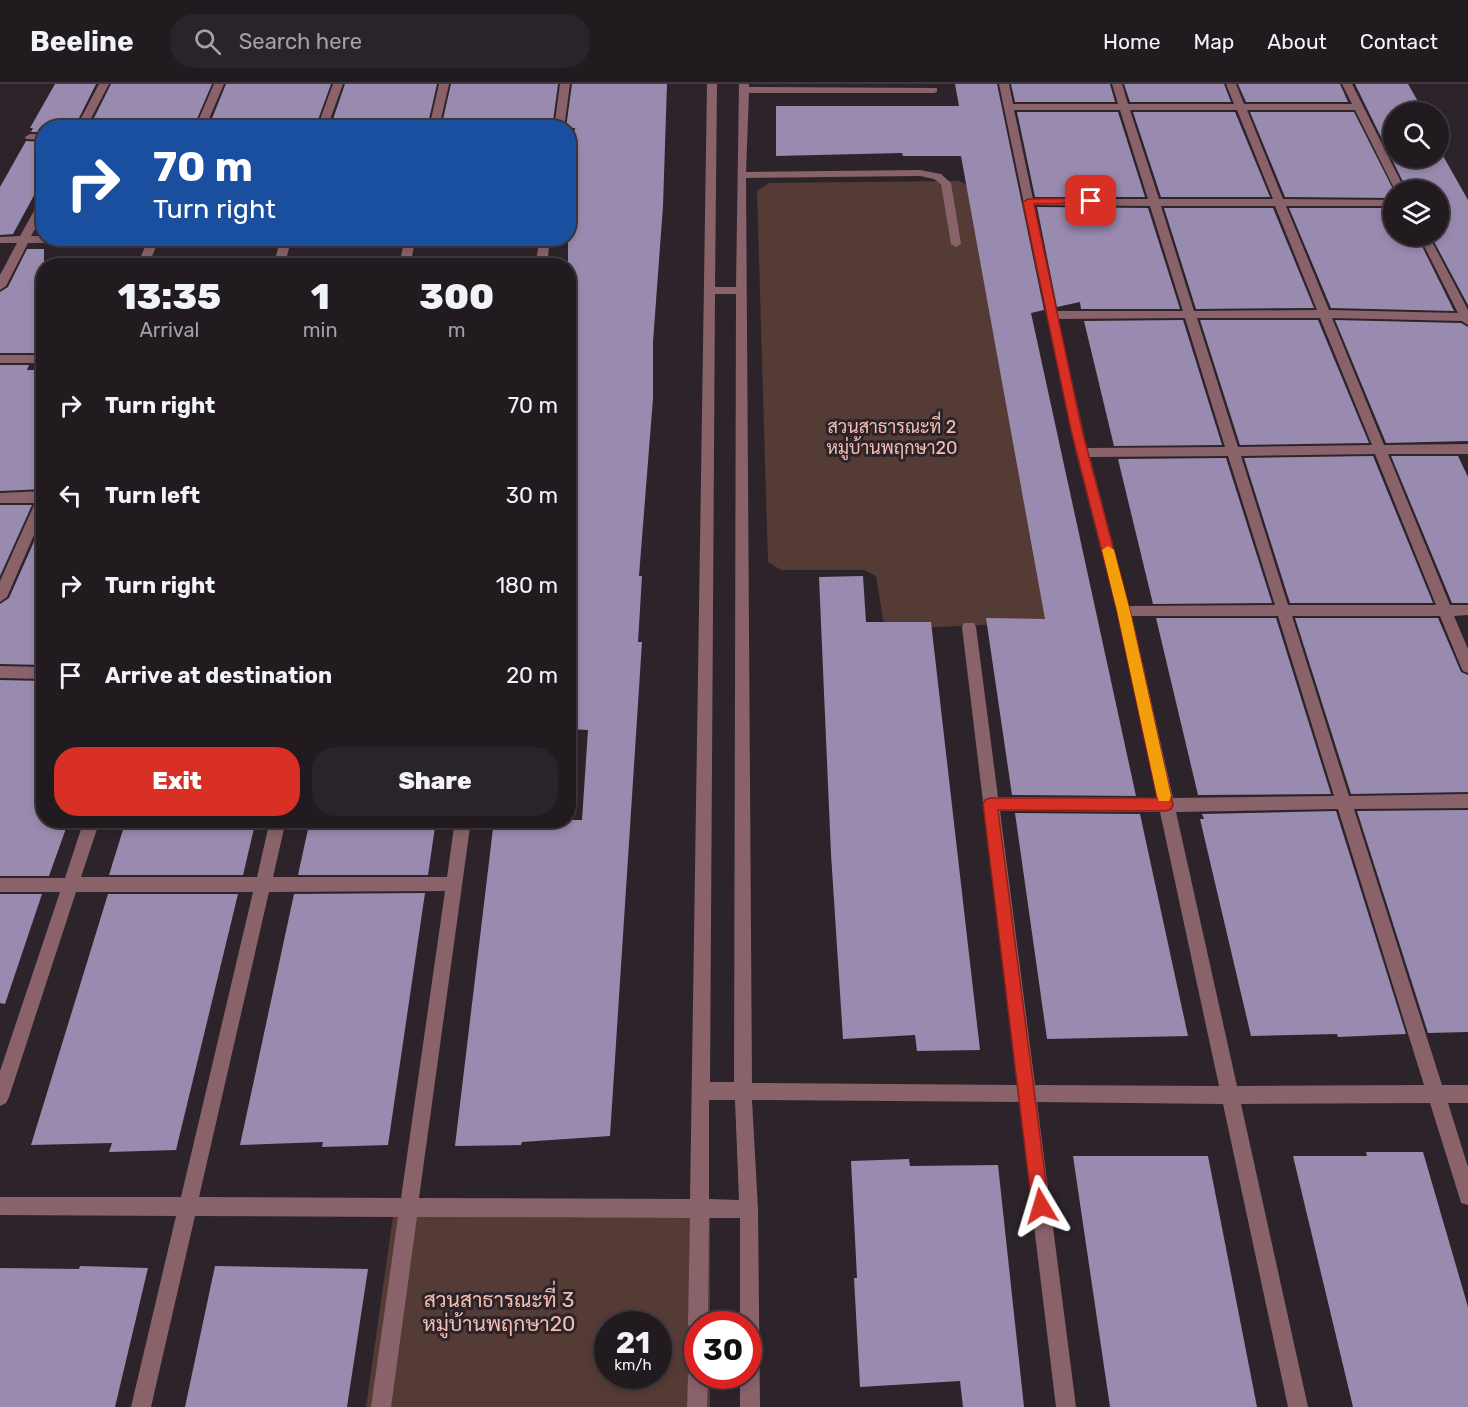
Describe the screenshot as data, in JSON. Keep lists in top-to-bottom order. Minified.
{"parks":["สวนสาธารณะที่ 2 หมู่บ้านพฤกษา20","สวนสาธารณะที่ 3 หมู่บ้านพฤกษา20"],"page":{"header":"Beeline","search":"Search here","nav":["Home","Map","About","Contact"],"turn":["70 m","Turn right"],"eta":["13:35","Arrival","1","min","300","m"],"list":[{"name":"Turn right","value":"70 m"},{"name":"Turn left","value":"30 m"},{"name":"Turn right","value":"180 m"},{"name":"Arrive at destination","value":"20 m"}],"buttons":["Exit","Share"],"speed":"21 km/h","limit":"30"}}
